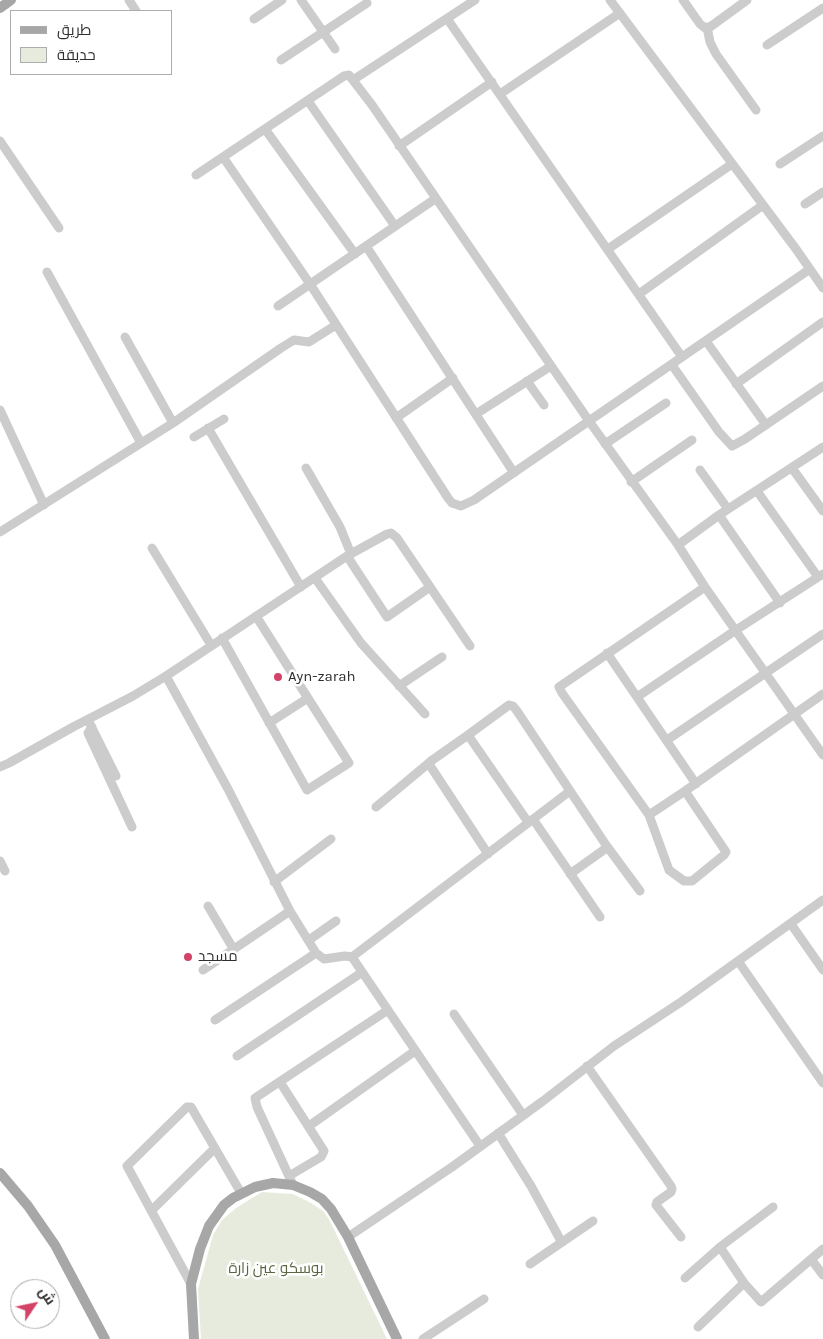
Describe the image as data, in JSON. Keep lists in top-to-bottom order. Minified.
{"parks":["بوسكو عين زارة"],"places":["Ayn-zarah","مسجد"],"legend":["طريق","حديقة"],"north":"top right"}
